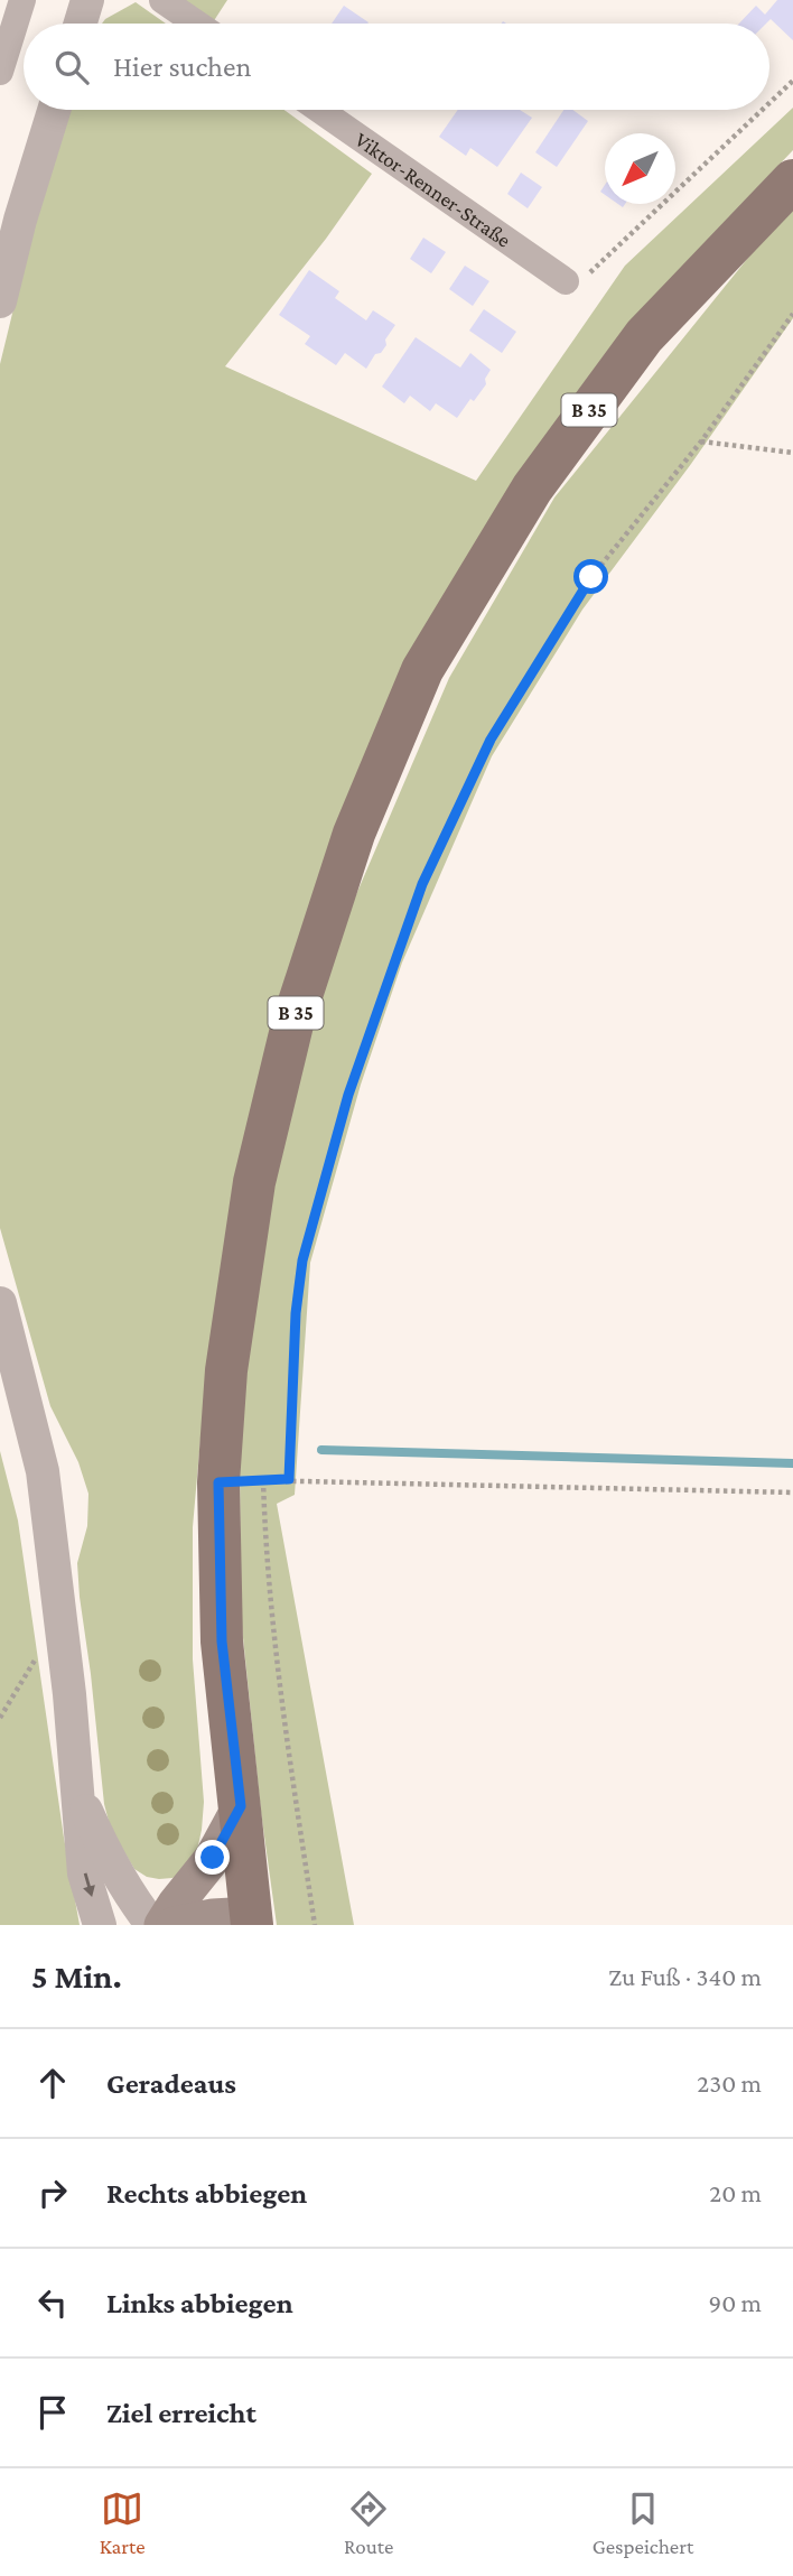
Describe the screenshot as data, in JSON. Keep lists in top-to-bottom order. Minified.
{"streets":{"main road":["B 35"],"street":["Viktor-Renner-Straße"]},"north":"bottom left","page":{"search":"Hier suchen","heading":["5 Min.","Zu Fuß · 340 m"],"list":[["Geradeaus","230 m"],["Rechts abbiegen","20 m"],["Links abbiegen","90 m"],"Ziel erreicht"],"nav":["Karte","Route","Gespeichert"]}}
